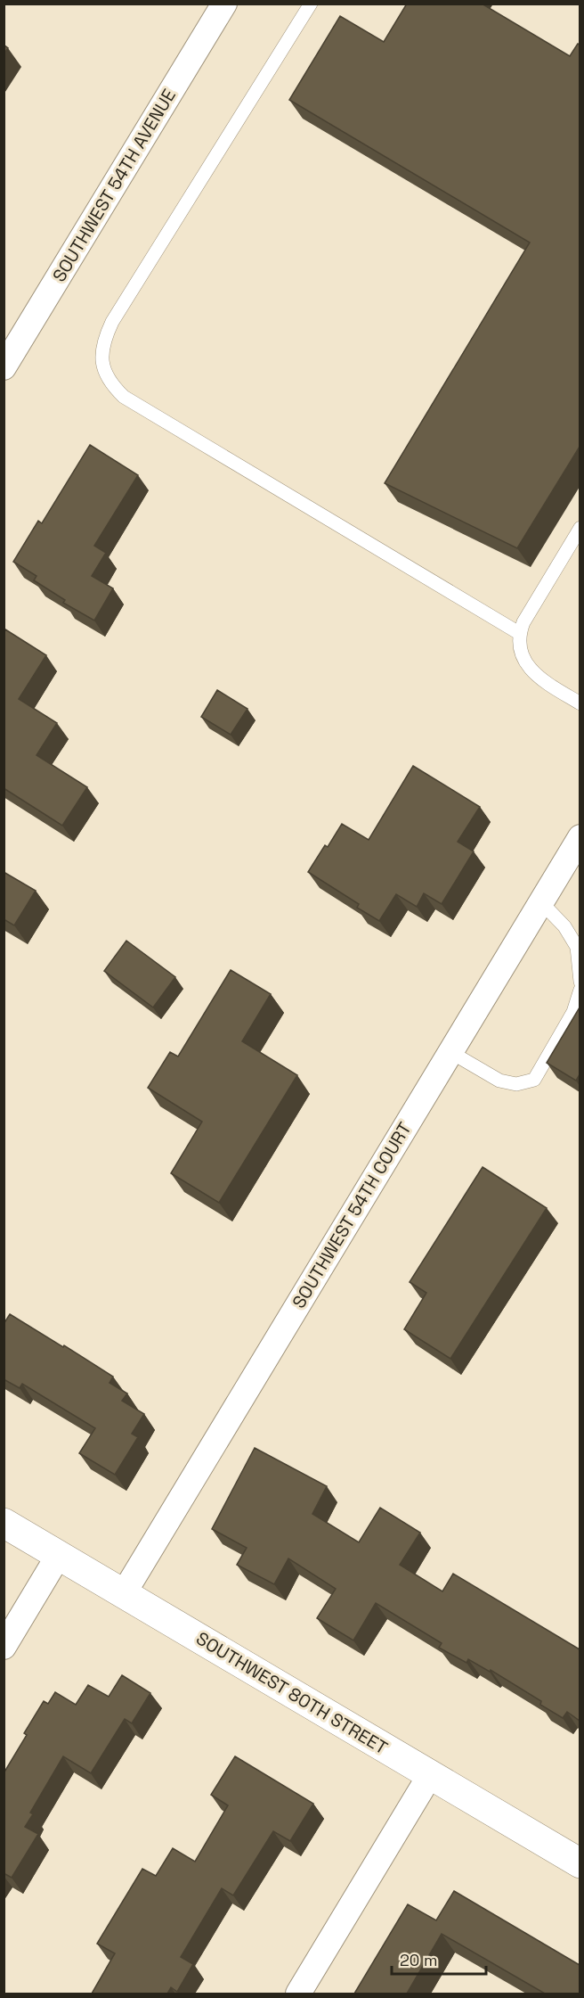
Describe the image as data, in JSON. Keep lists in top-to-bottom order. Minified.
{"streets":{"street":["SOUTHWEST 54TH AVENUE","SOUTHWEST 54TH COURT","SOUTHWEST 80TH STREET"]},"crossings":[["SOUTHWEST 54TH COURT","SOUTHWEST 80TH STREET"]],"scale_bar":"20 m"}
